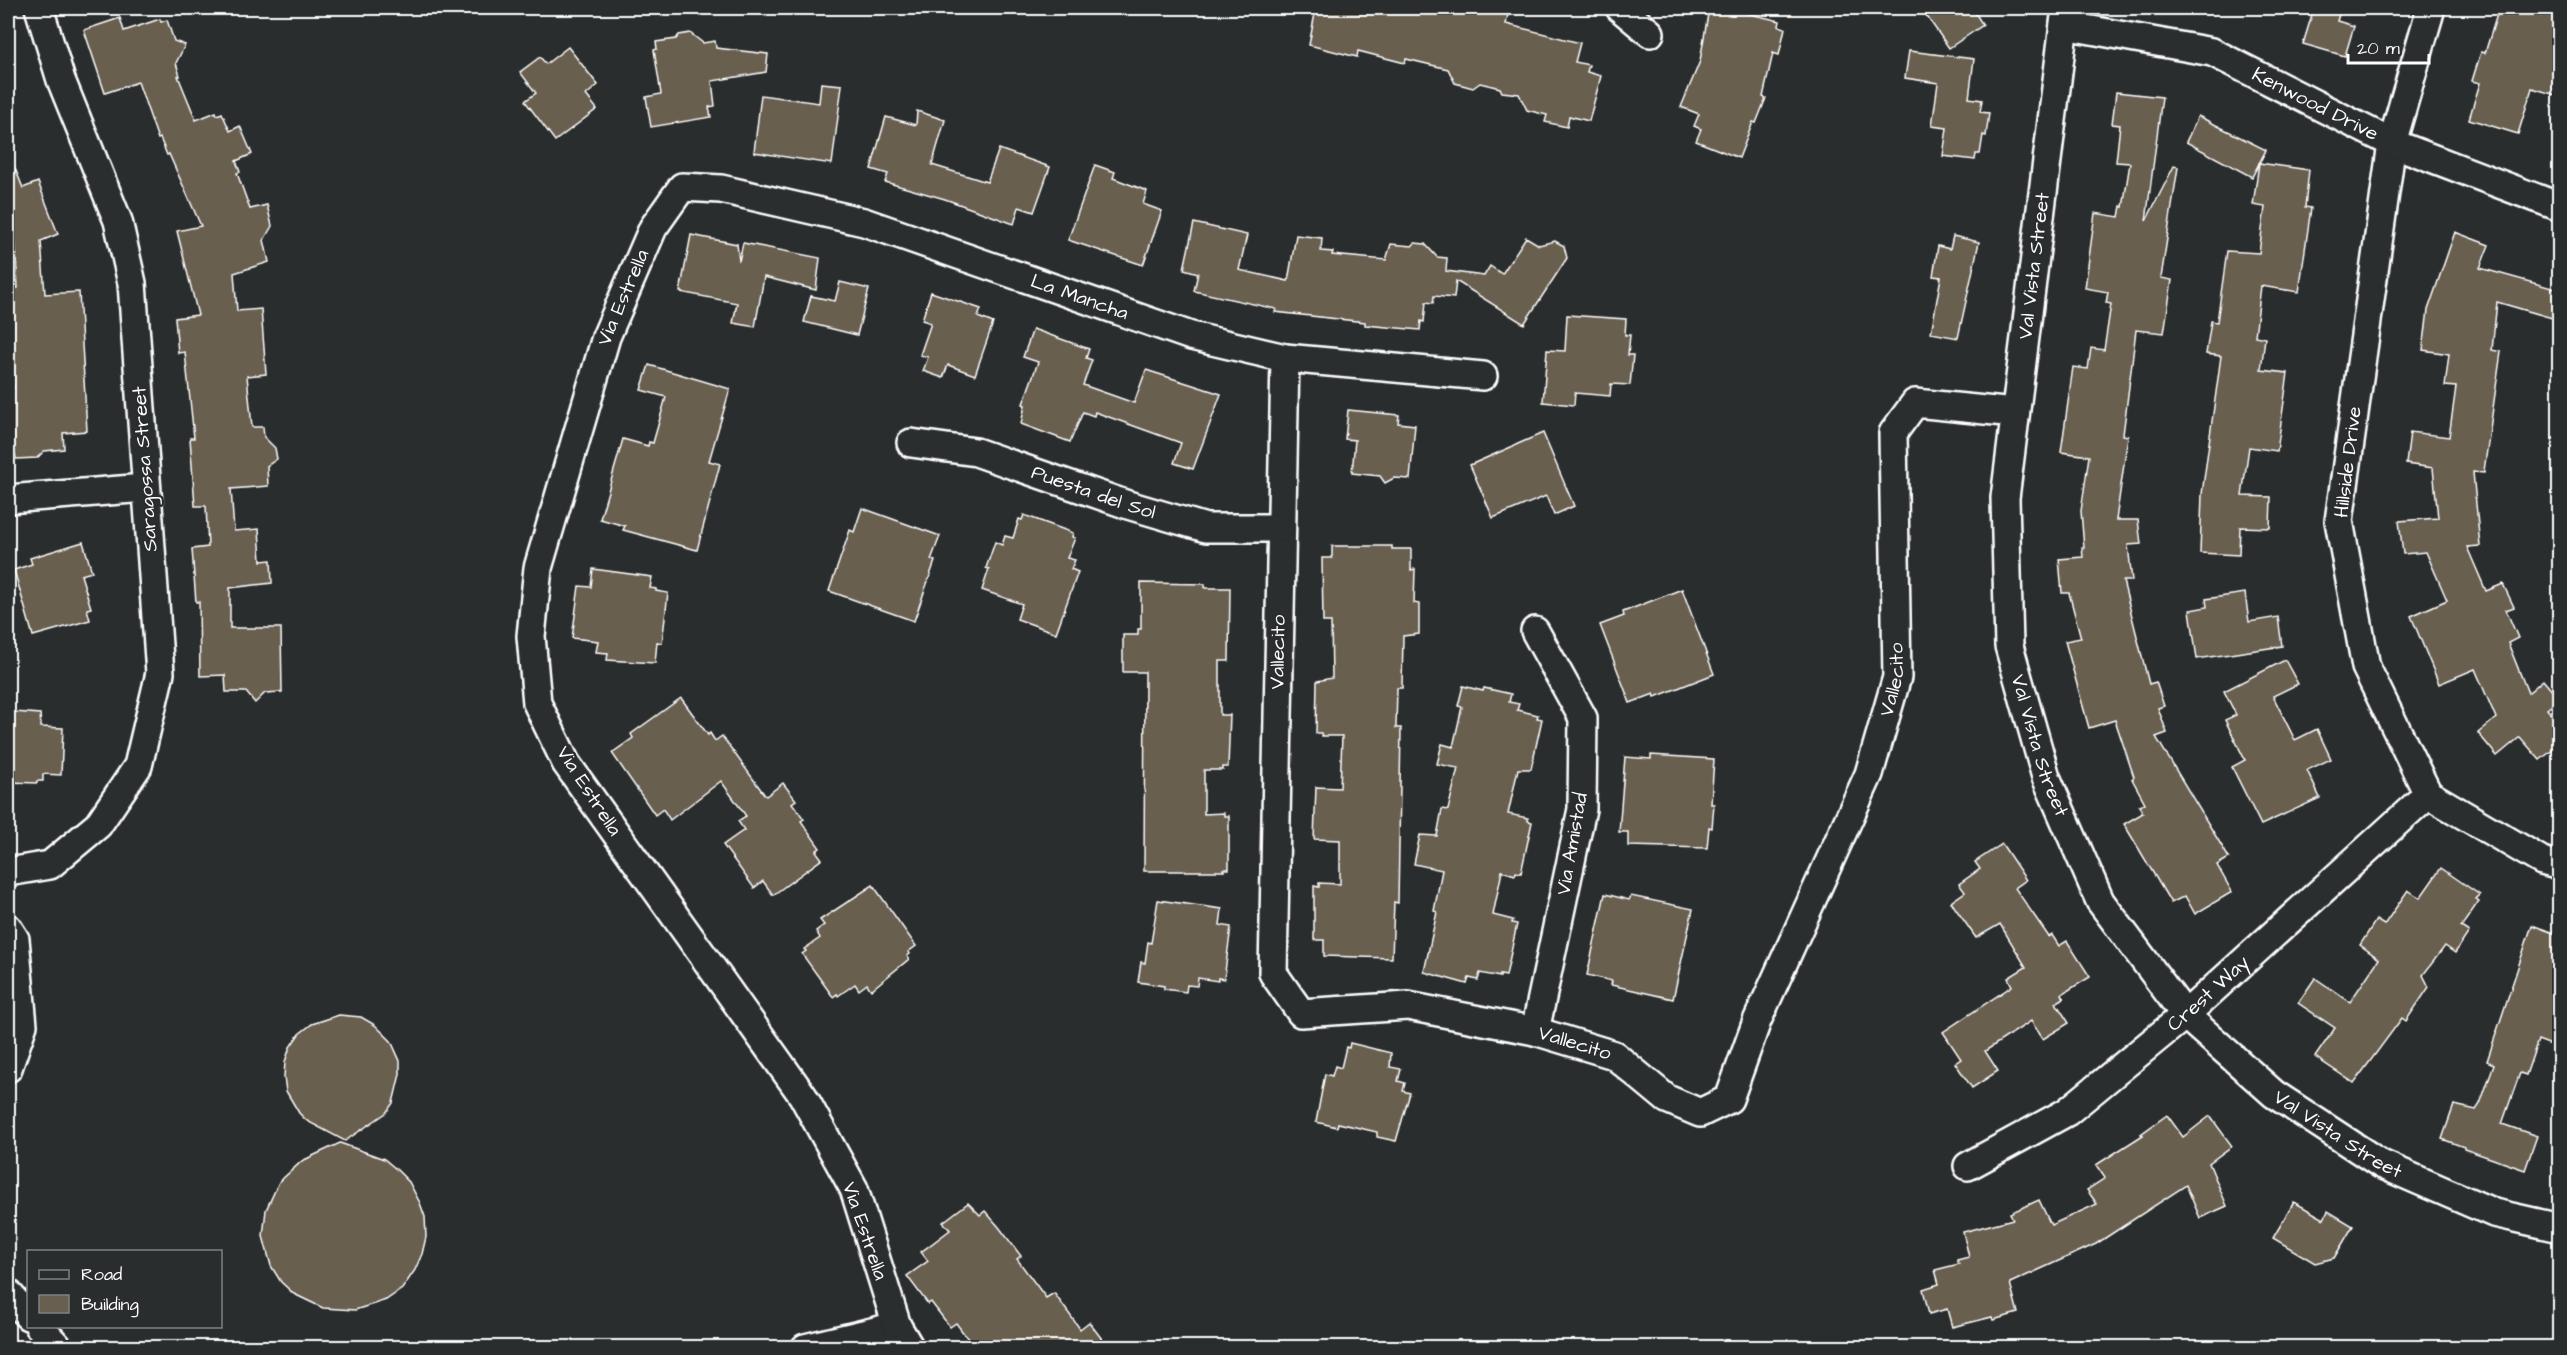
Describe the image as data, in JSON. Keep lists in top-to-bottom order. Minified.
{"streets":{"street":["Kenwood Drive","Val Vista Street","La Mancha","Via Estrella","Hillside Drive","Saragossa Street","Puesta del Sol","Vallecito","Via Amistad","Crest Way"]},"crossings":[["Kenwood Drive","Val Vista Street"],["Kenwood Drive","Hillside Drive"],["Val Vista Street","Vallecito"],["Val Vista Street","Crest Way"],["La Mancha","Via Estrella"],["La Mancha","Vallecito"],["Hillside Drive","Crest Way"],["Puesta del Sol","Vallecito"],["Vallecito","Via Amistad"]],"legend":["Road","Building"],"scale_bar":"20 m"}
